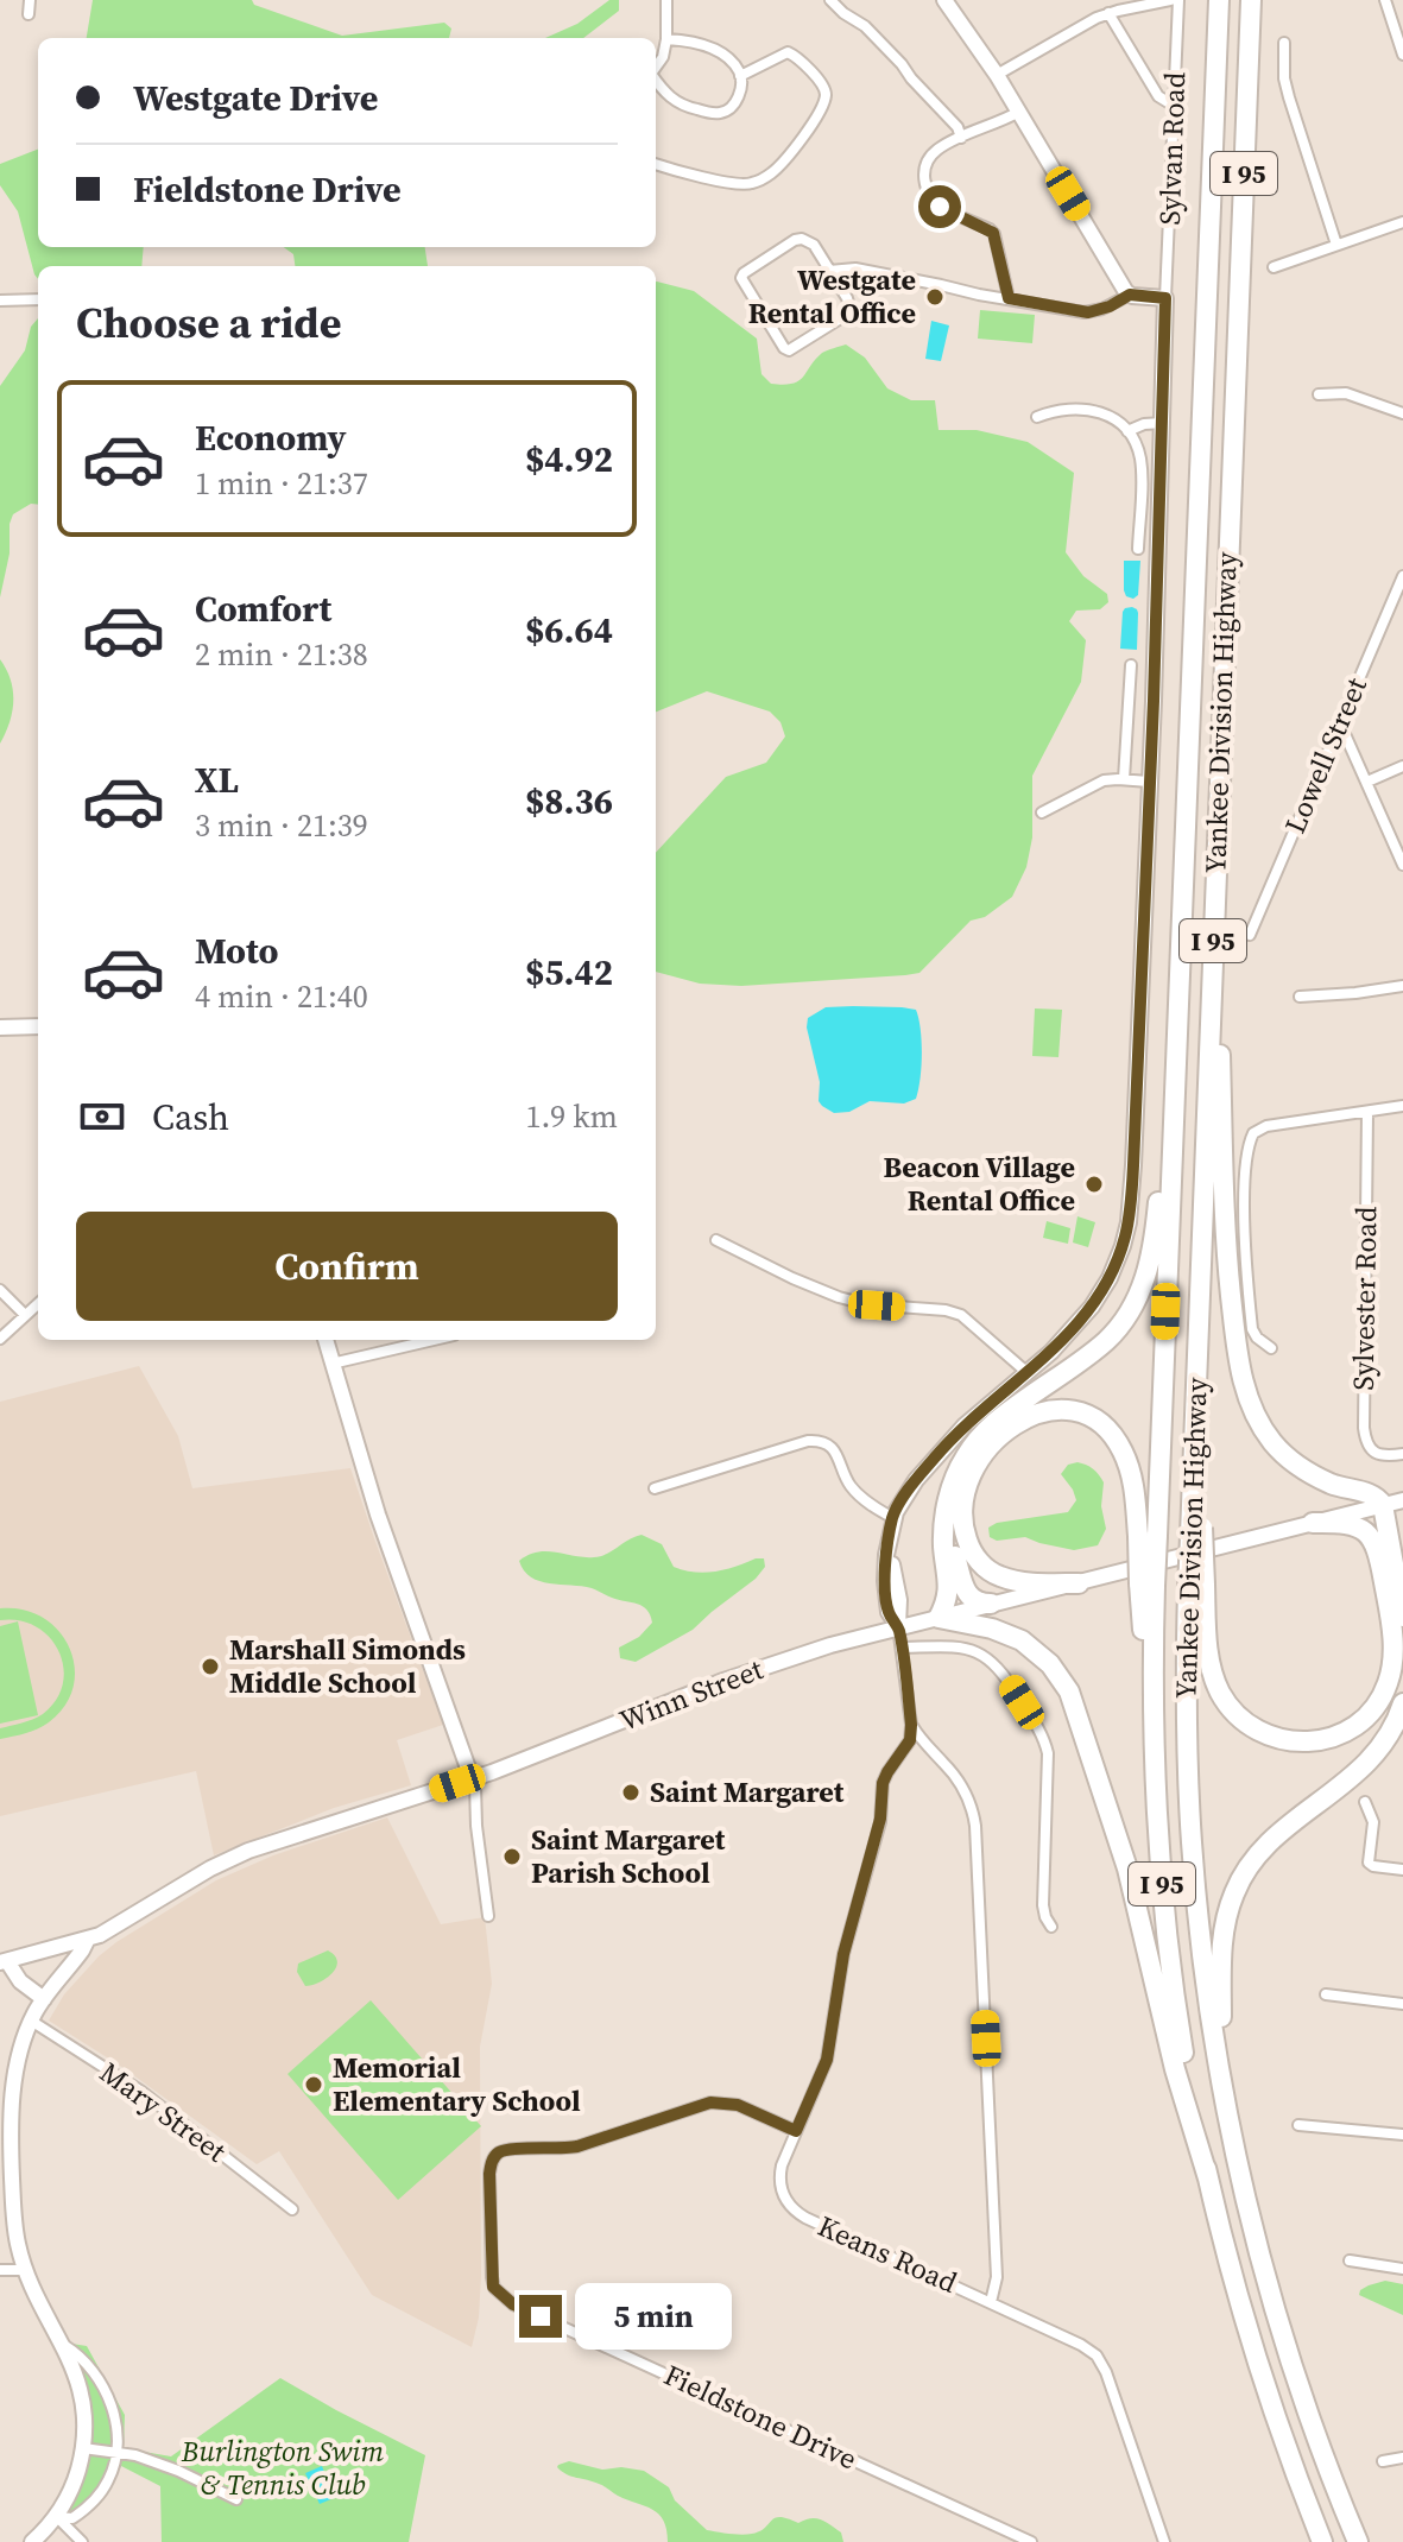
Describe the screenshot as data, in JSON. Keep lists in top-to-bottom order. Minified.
{"streets":{"highway":["I 95","Yankee Division Highway"],"street":["Sylvan Road","Lowell Street","Sylvester Road","Winn Street","Mary Street","Keans Road","Fieldstone Drive"]},"crossings":[["Keans Road","Fieldstone Drive"]],"parks":["Burlington Swim & Tennis Club"],"places":["Westgate Rental Office","Beacon Village Rental Office","Marshall Simonds Middle School","Saint Margaret","Saint Margaret Parish School","Memorial Elementary School"],"page":{"banner":["Westgate Drive","Fieldstone Drive"],"heading":"Choose a ride","list":[{"name":"Economy","note":"1 min · 21:37","value":"$4.92"},{"name":"Comfort","note":"2 min · 21:38","value":"$6.64"},{"name":"XL","note":"3 min · 21:39","value":"$8.36"},{"name":"Moto","note":"4 min · 21:40","value":"$5.42"}],"pay":["Cash","1.9 km"],"buttons":"Confirm","bubble":"5 min"}}
